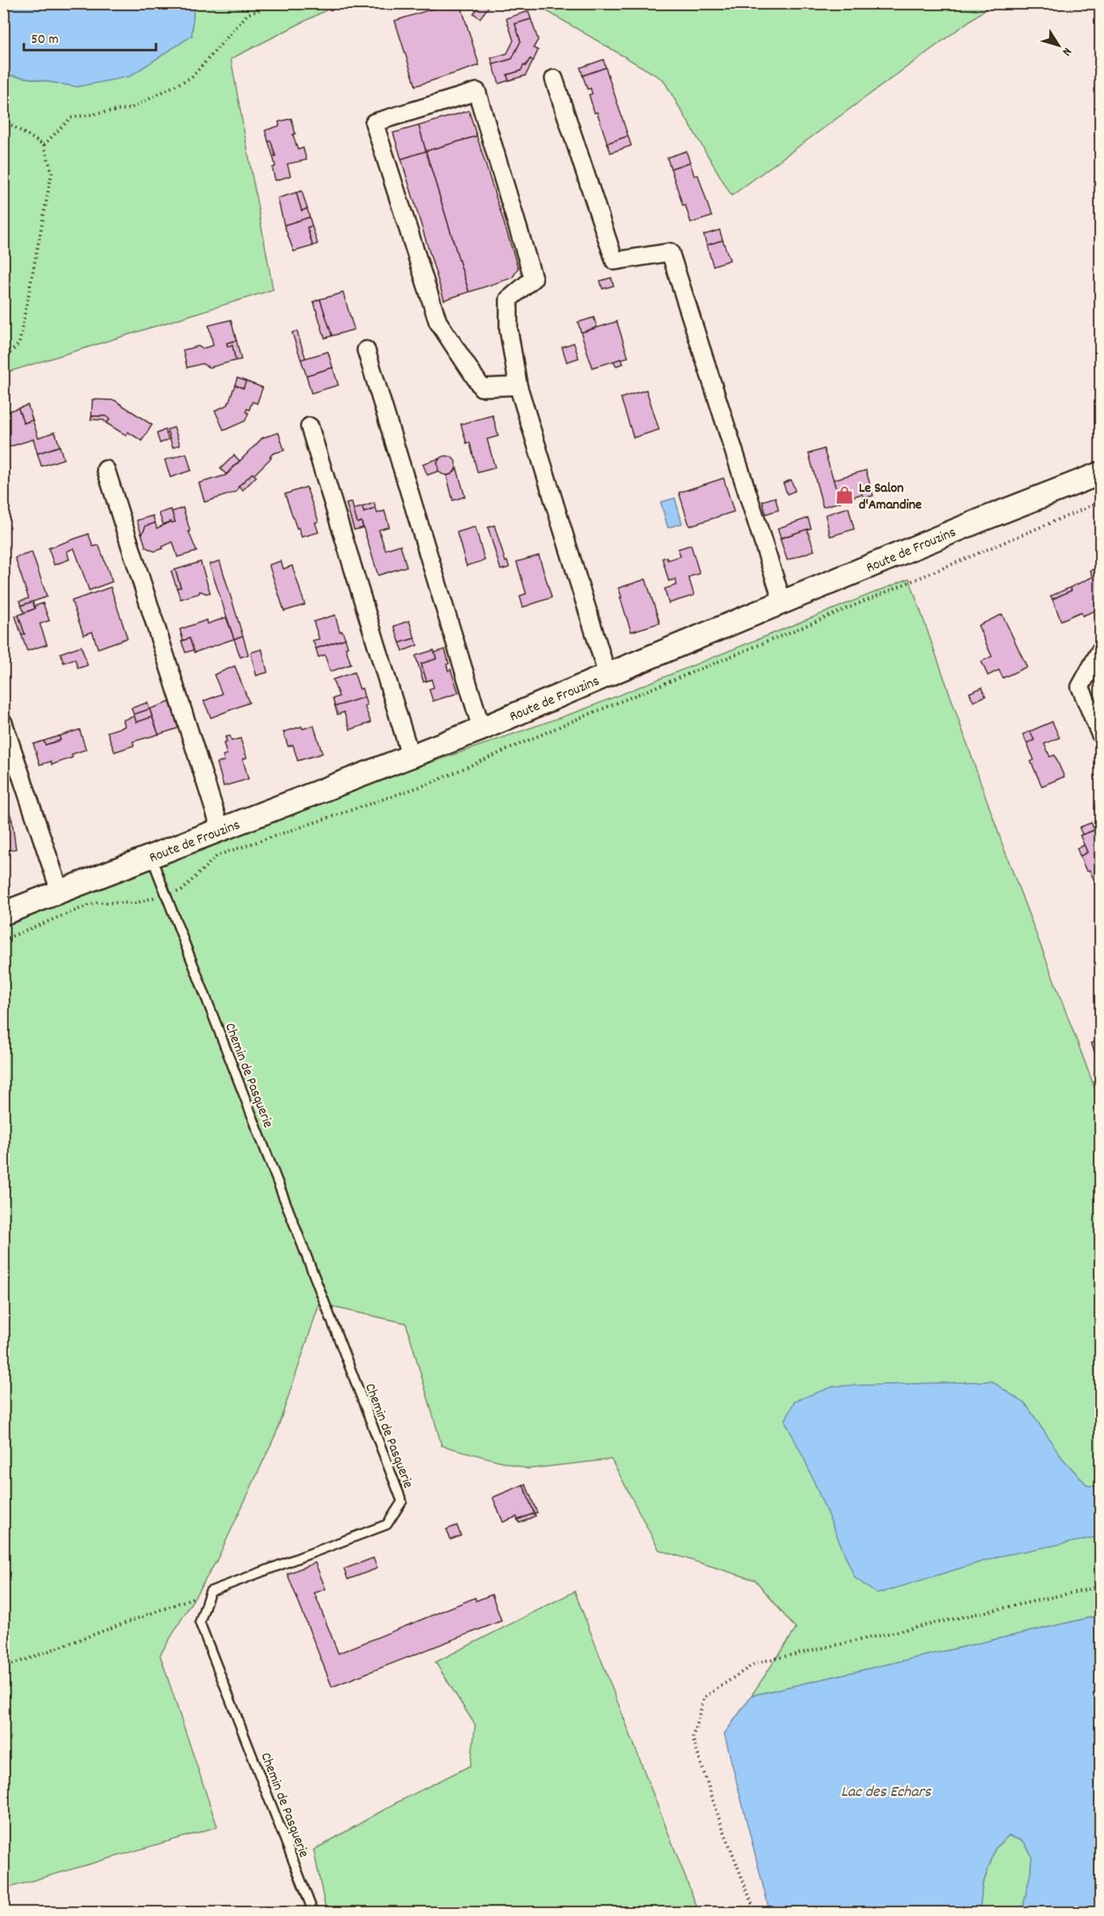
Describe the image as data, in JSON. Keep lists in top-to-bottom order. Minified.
{"streets":{"main road":["Route de Frouzins"],"lane":["Chemin de Pasquerie"]},"crossings":[["Route de Frouzins","Chemin de Pasquerie"]],"water":["Lac des Echars"],"places":{"shop":["Le Salon d'Amandine"]},"scale_bar":"50 m","north":"bottom right"}
